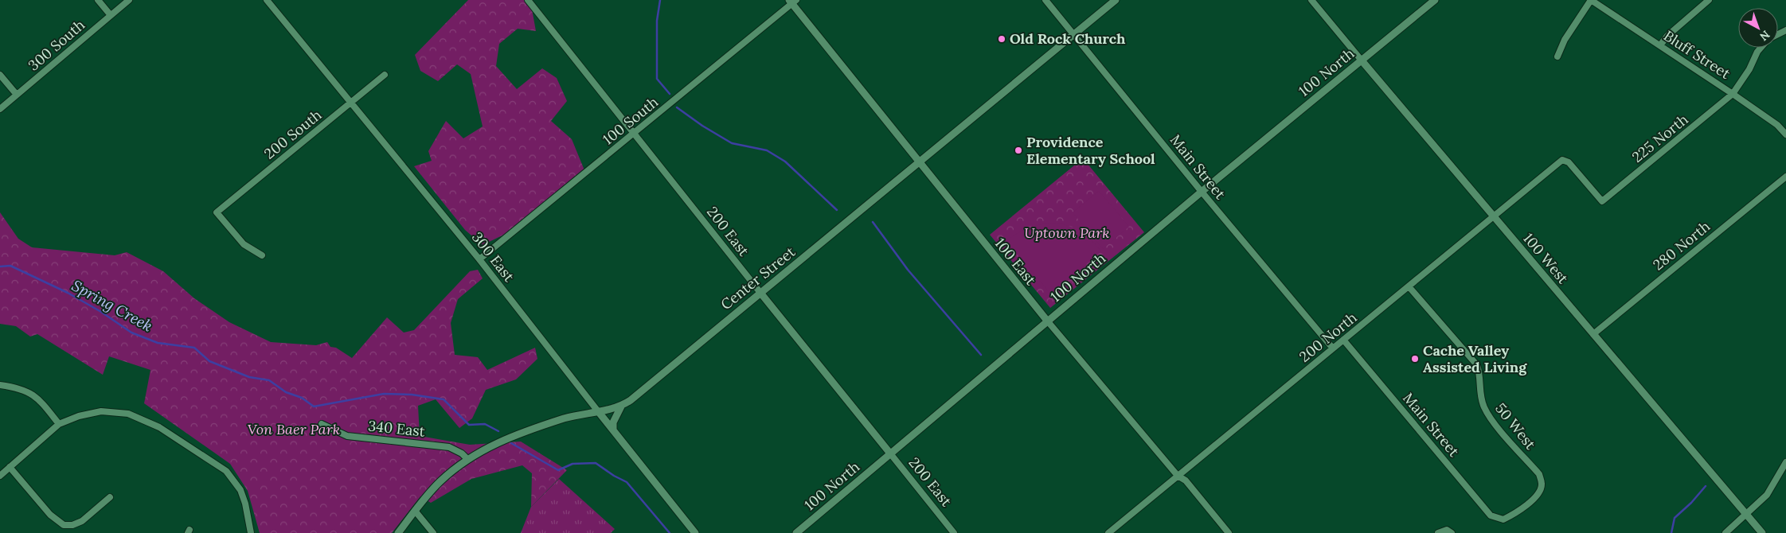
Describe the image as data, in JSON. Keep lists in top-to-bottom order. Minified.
{"streets":{"street":["300 South","Bluff Street","100 North","100 South","200 South","225 North","Main Street","200 East","280 North","300 East","100 West","100 East","Center Street","200 North","50 West","340 East"]},"crossings":[["Bluff Street","225 North"],["100 North","Main Street"],["100 North","200 East"],["100 North","100 West"],["100 North","100 East"],["100 South","200 East"],["100 South","300 East"],["100 South","100 East"],["200 South","300 East"],["225 North","200 North"],["Main Street","Center Street"],["Main Street","200 North"],["Main Street","50 West"],["200 East","Center Street"],["280 North","100 West"],["300 East","Center Street"],["100 West","200 North"],["100 East","Center Street"],["100 East","200 North"],["Center Street","340 East"],["200 North","50 West"]],"water":["Spring Creek"],"parks":["Uptown Park","Von Baer Park"],"places":["Old Rock Church","Providence Elementary School","Cache Valley Assisted Living"],"north":"bottom right"}
